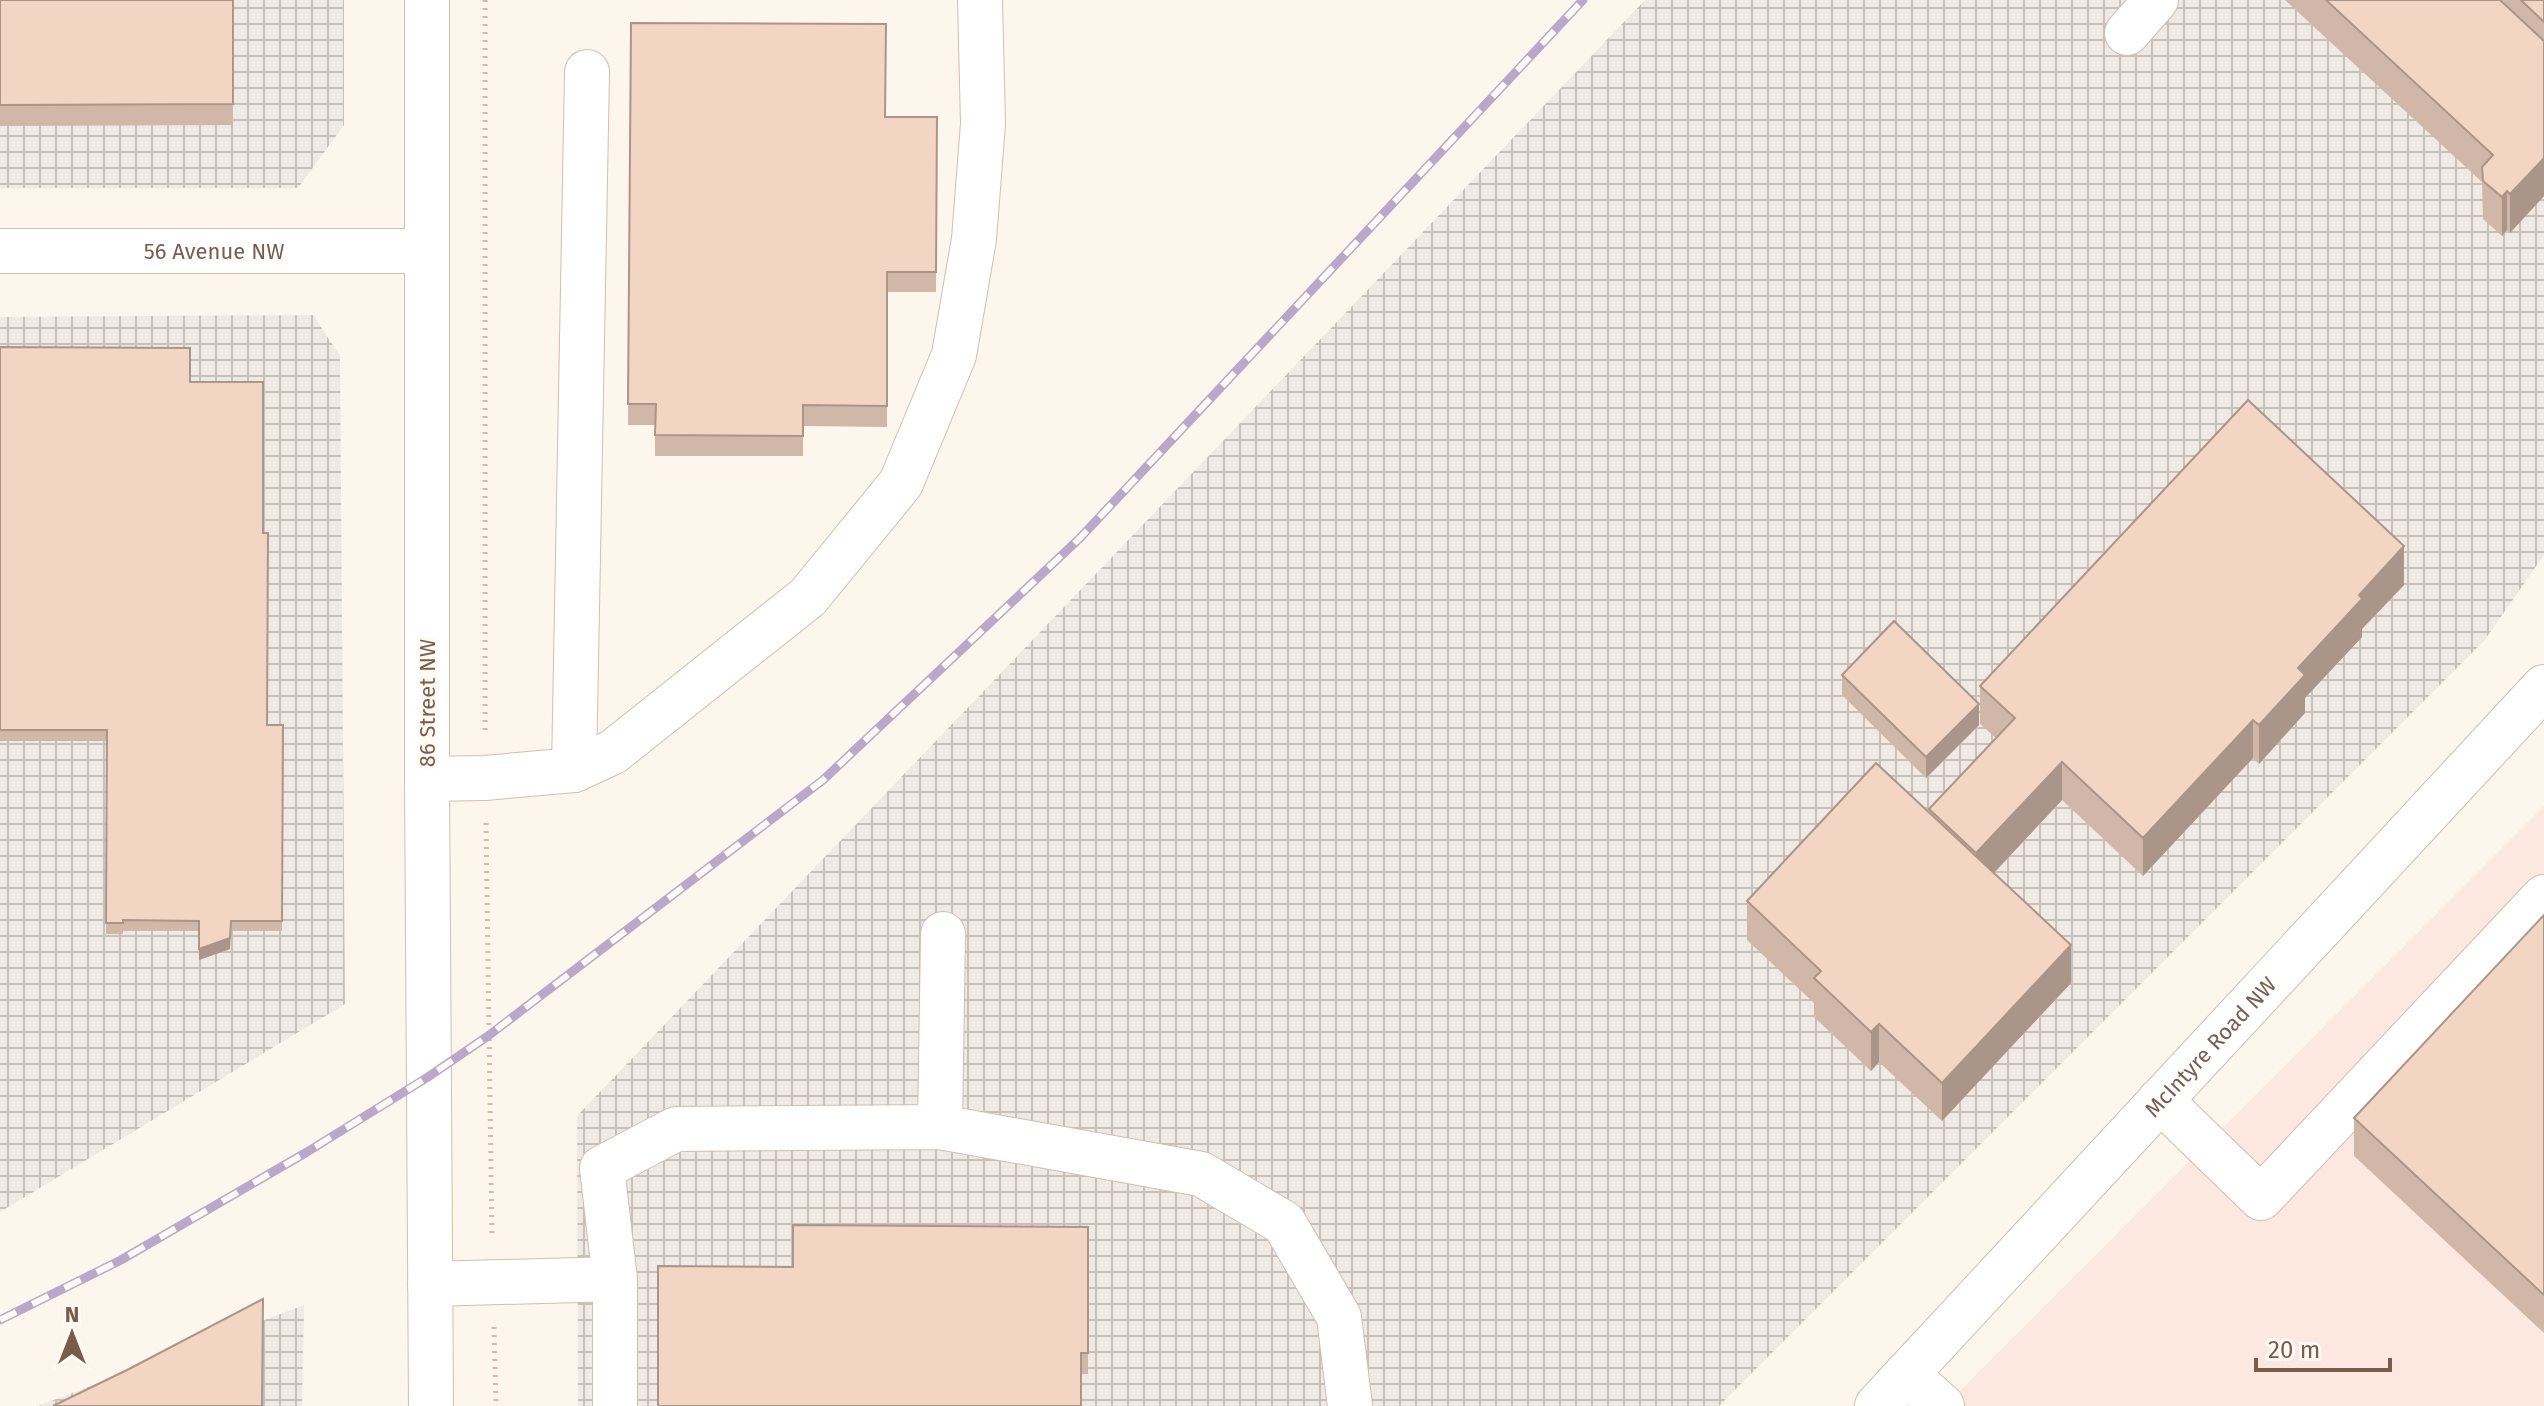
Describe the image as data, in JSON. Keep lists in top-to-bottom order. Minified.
{"streets":{"street":["56 Avenue NW","86 Street NW","McIntyre Road NW"]},"crossings":[["56 Avenue NW","86 Street NW"]],"scale_bar":"20 m","north":"top"}
